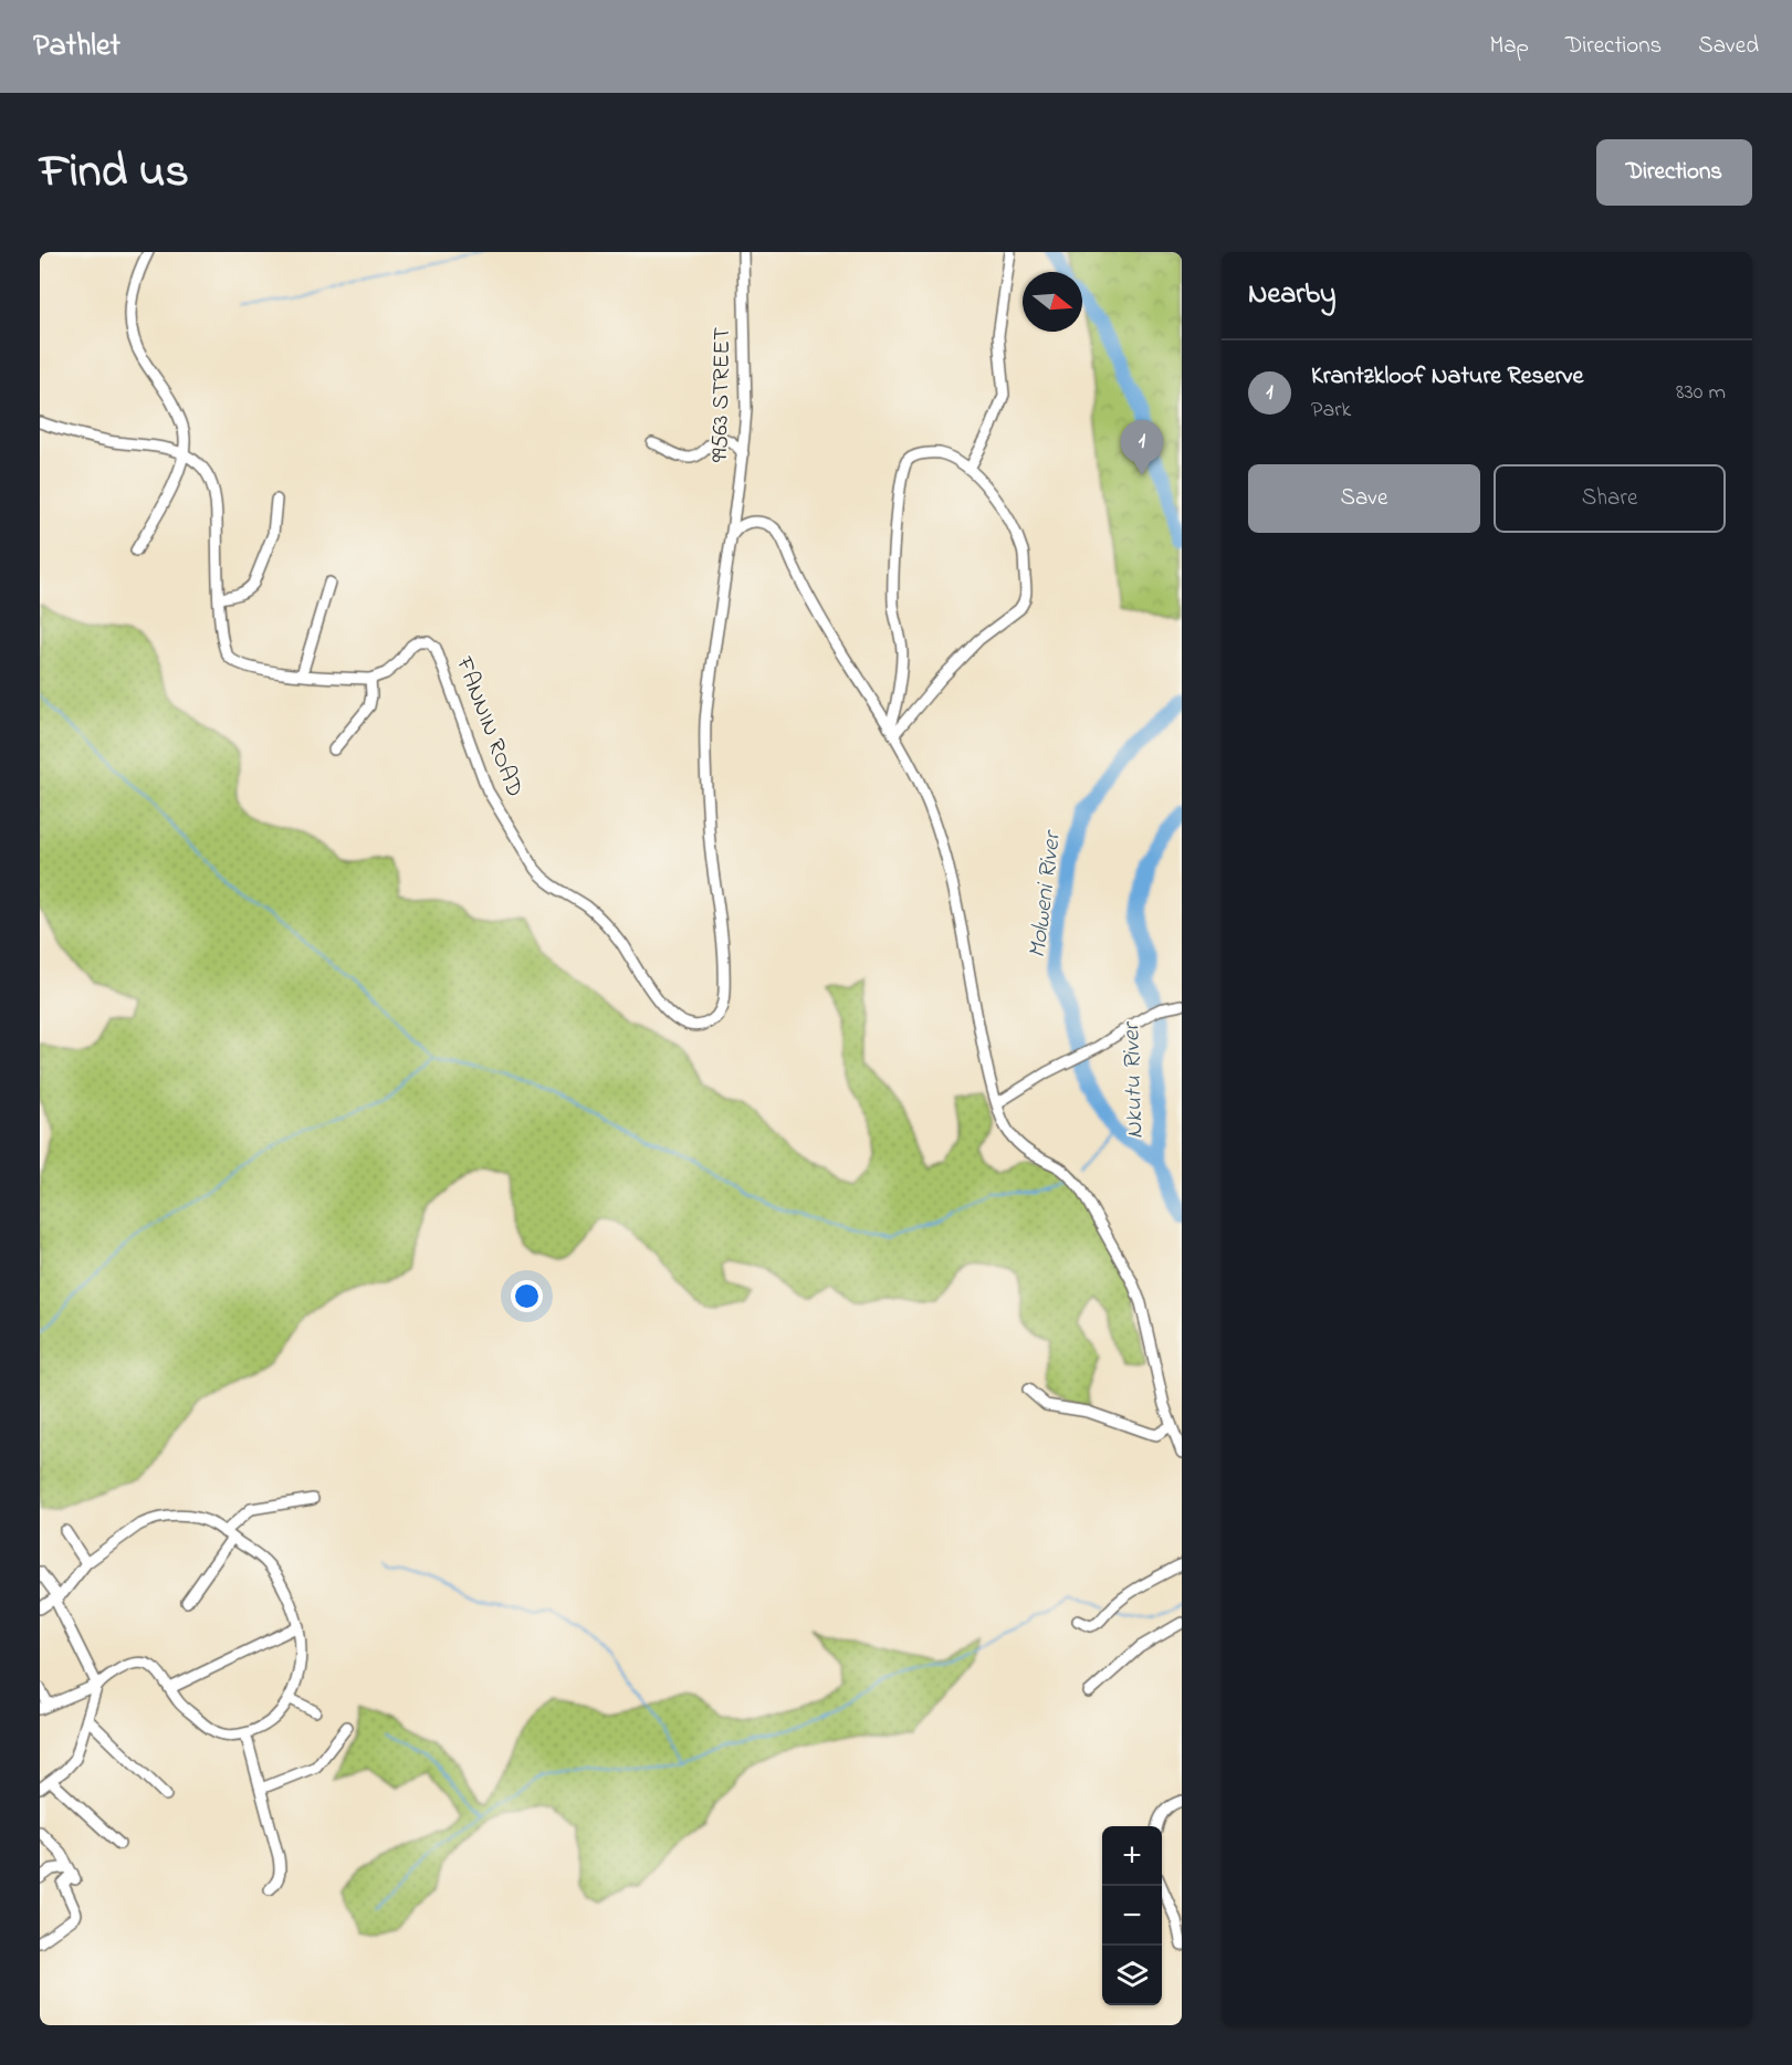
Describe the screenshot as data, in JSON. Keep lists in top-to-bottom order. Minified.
{"streets":{"street":["99563 STREET","FANNIN ROAD"]},"crossings":[["99563 STREET","FANNIN ROAD"]],"water":["Molweni River","Nkutu River"],"north":"right","page":{"header":"Pathlet","nav":["Map","Directions","Saved"],"title":"Find us","buttons":["Directions",["Save","Share"]],"heading":"Nearby","list":[{"mark":"1","name":"Krantzkloof Nature Reserve","note":"Park","value":"830 m"}],"pins":"1","map_buttons":["+","−"]}}
